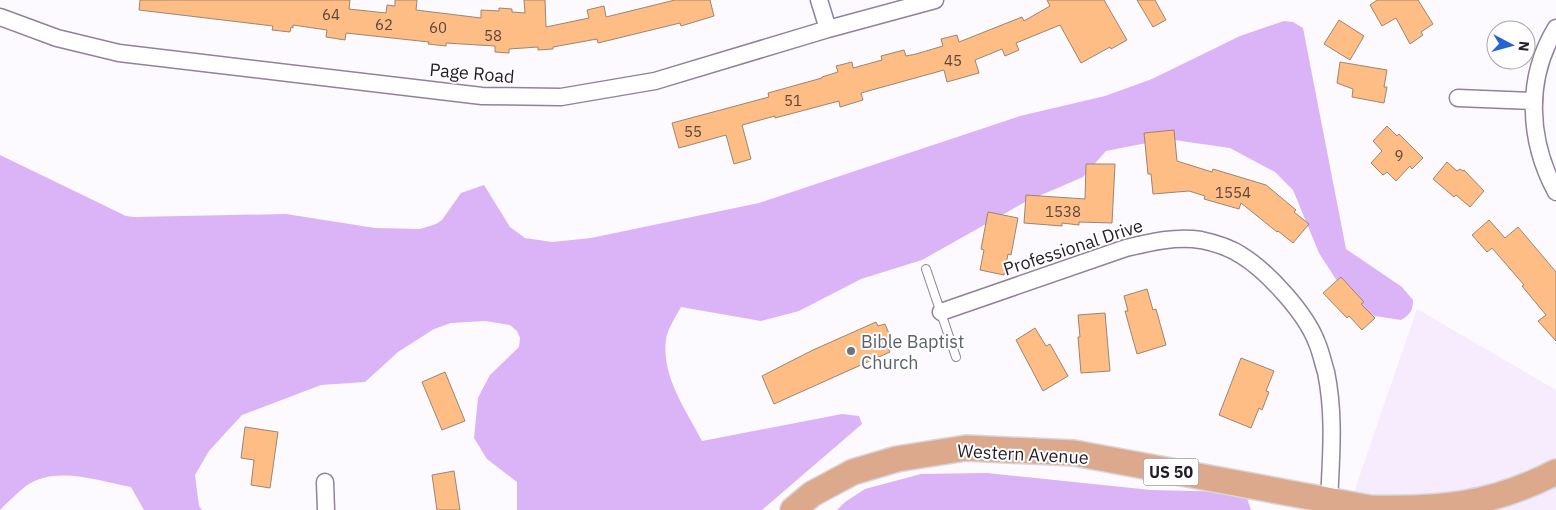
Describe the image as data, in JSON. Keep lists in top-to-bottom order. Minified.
{"streets":{"main road":["Western Avenue","US 50"],"street":["Page Road","Professional Drive"]},"crossings":[["Professional Drive","Western Avenue"]],"places":["Bible Baptist Church"],"house_numbers":["64","62","60","58","45","51","55","9","1554","1538"],"north":"right"}
